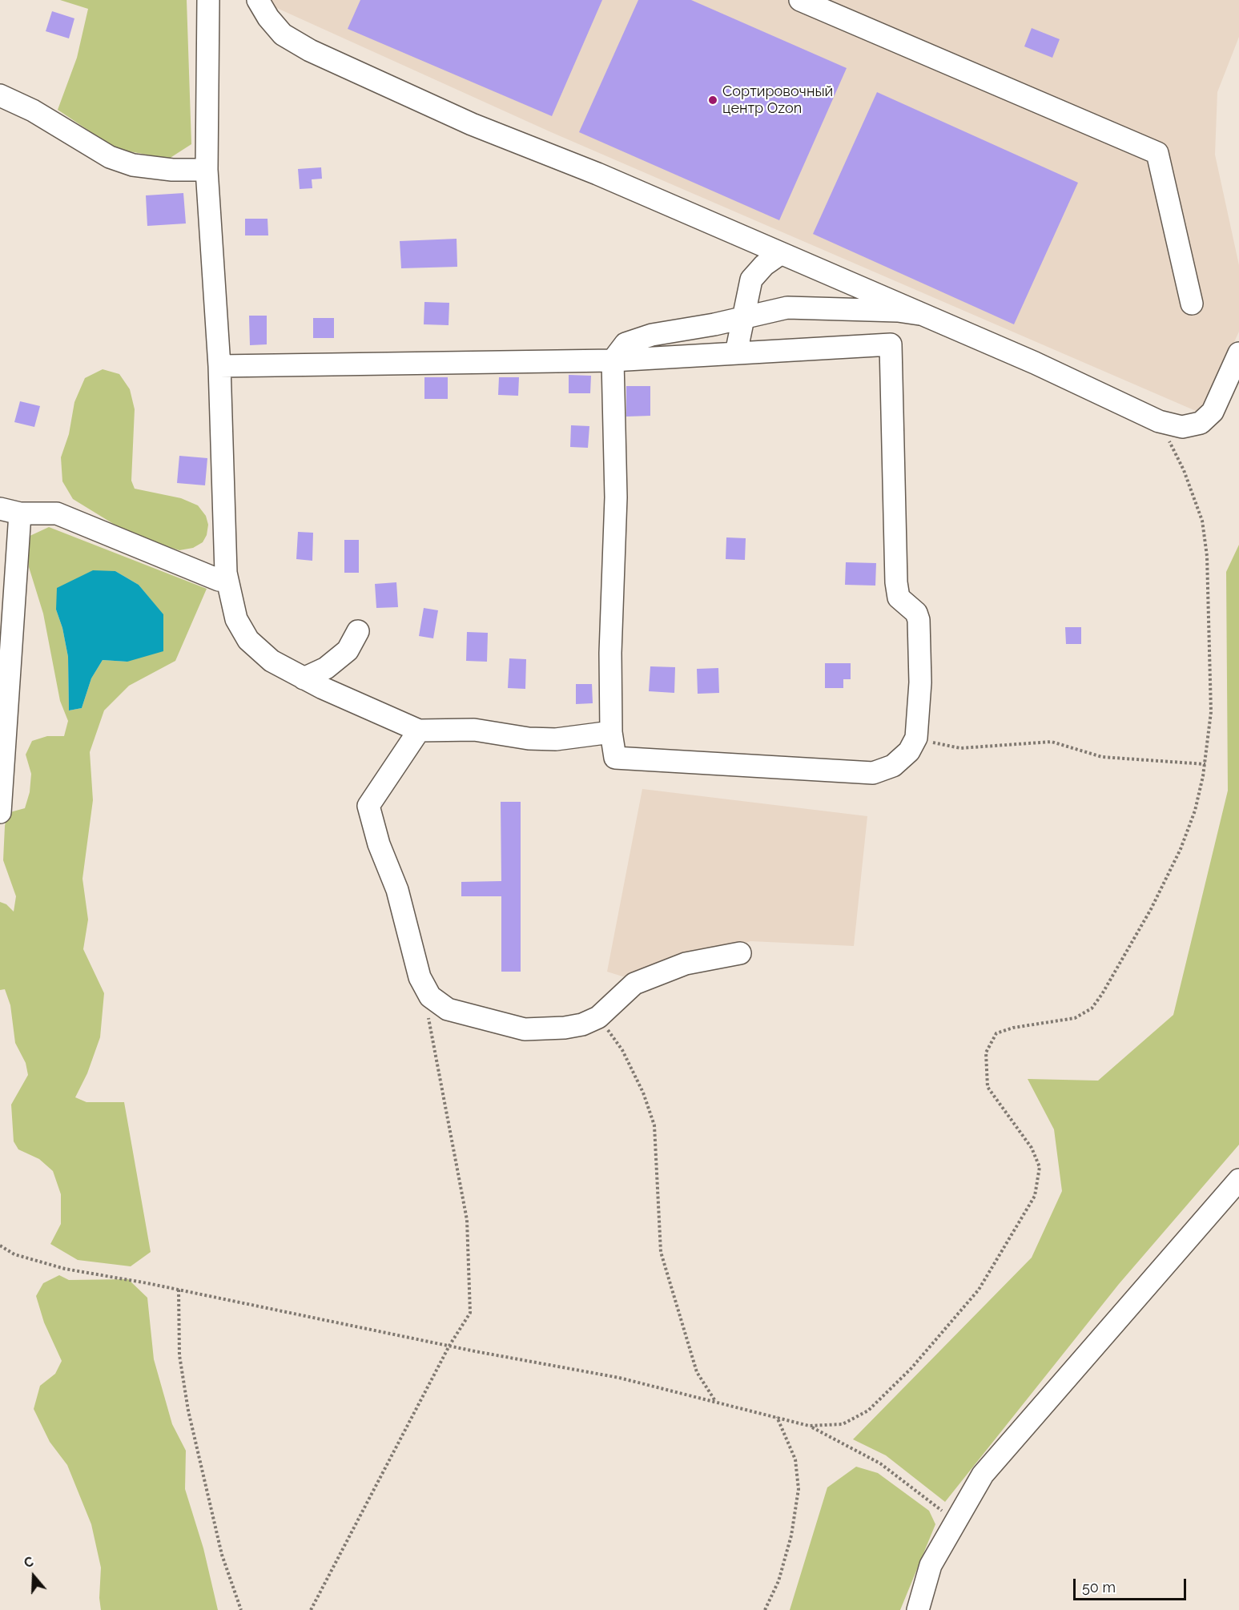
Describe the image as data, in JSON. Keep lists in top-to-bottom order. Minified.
{"places":["Сортировочный центр Ozon"],"scale_bar":"50 m","north":"top"}
